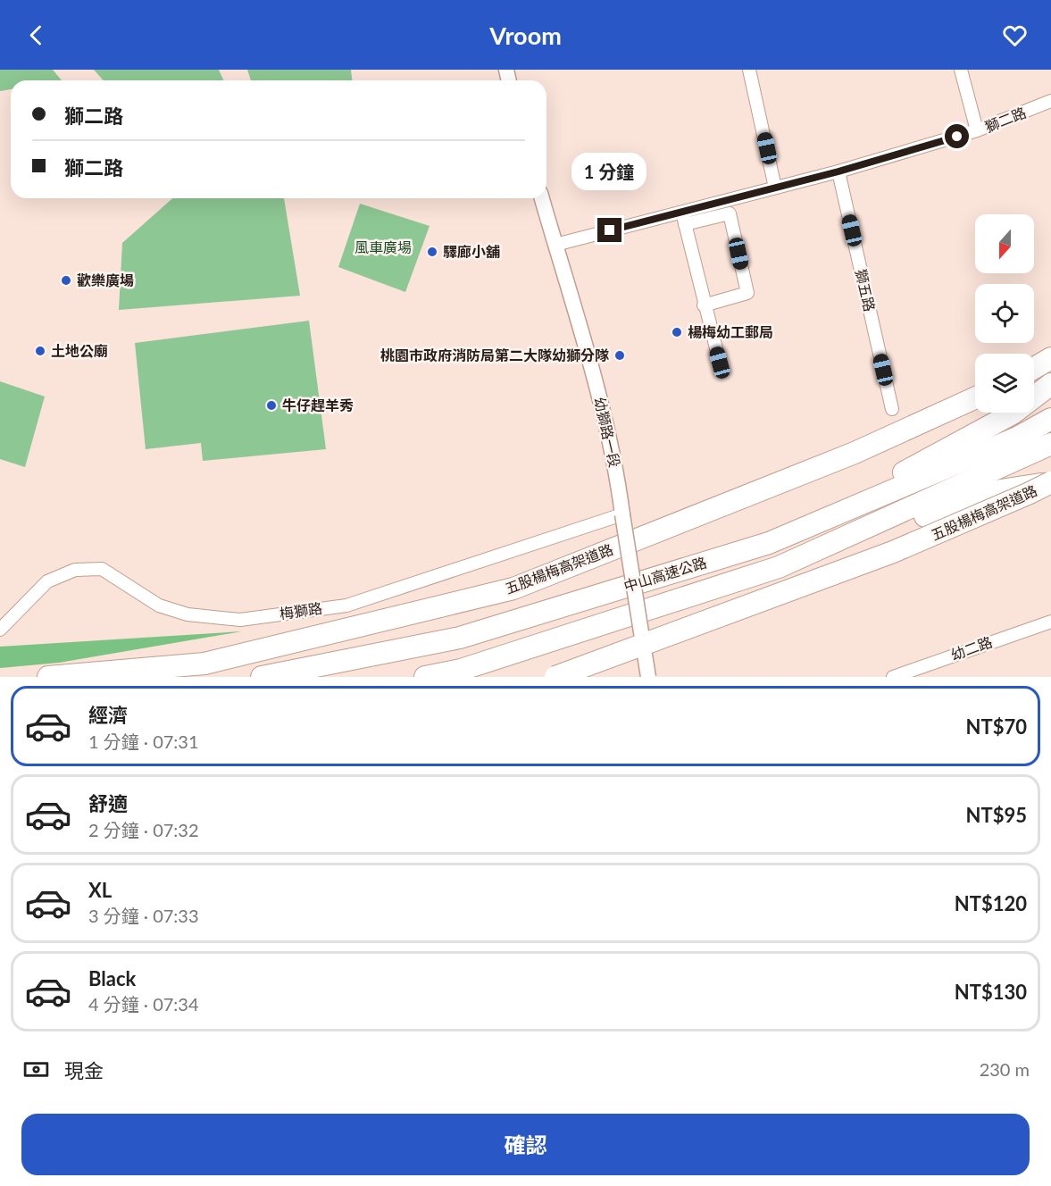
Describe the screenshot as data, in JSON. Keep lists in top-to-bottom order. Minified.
{"streets":{"highway":["五股楊梅高架道路","中山高速公路"],"street":["獅二路","獅五路","幼獅路一段","梅獅路","幼二路"]},"crossings":[["獅二路","獅五路"],["獅二路","幼獅路一段"],["幼獅路一段","梅獅路"]],"parks":["風車廣場"],"places":["驛廊小舖","歡樂廣場","楊梅幼工郵局","土地公廟","桃園市政府消防局第二大隊幼獅分隊","牛仔趕羊秀"],"north":"bottom","page":{"header":"Vroom","banner":["獅二路","獅二路"],"bubble":"1 分鐘","list":[{"name":"經濟","note":"1 分鐘 · 07:31","value":"NT$70"},{"name":"舒適","note":"2 分鐘 · 07:32","value":"NT$95"},{"name":"XL","note":"3 分鐘 · 07:33","value":"NT$120"},{"name":"Black","note":"4 分鐘 · 07:34","value":"NT$130"}],"pay":["現金","230 m"],"buttons":"確認"}}
